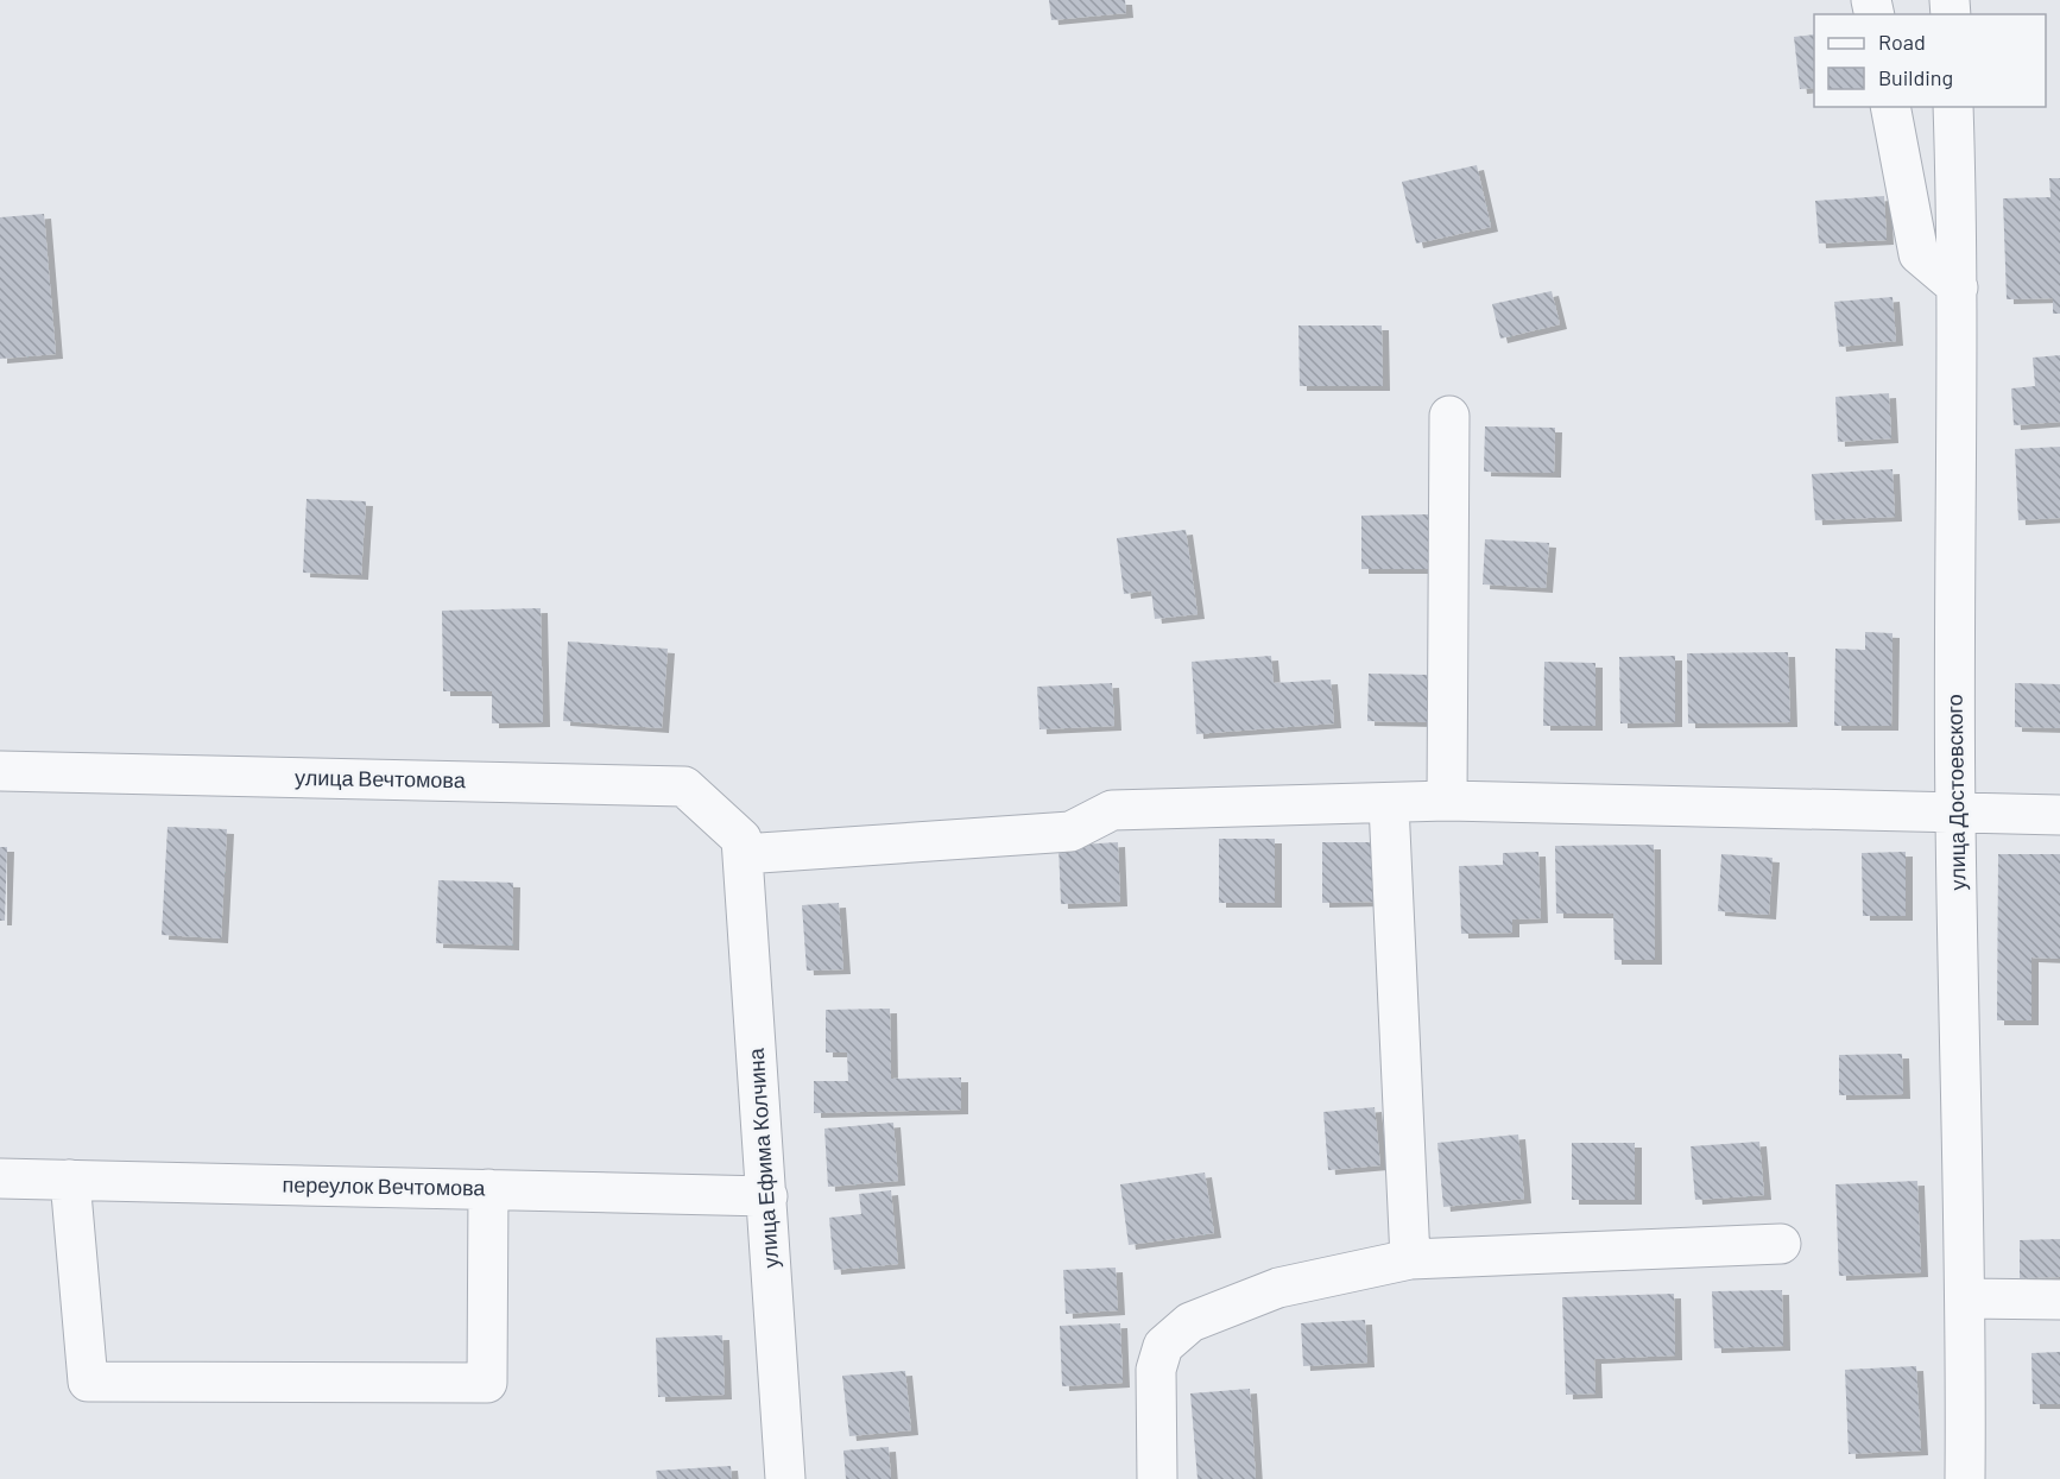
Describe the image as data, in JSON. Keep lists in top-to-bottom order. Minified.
{"streets":{"street":["улица Вечтомова","улица Достоевского","улица Ефима Колчина","переулок Вечтомова"]},"crossings":[["улица Вечтомова","улица Ефима Колчина"],["улица Ефима Колчина","переулок Вечтомова"]],"legend":["Road","Building"]}
